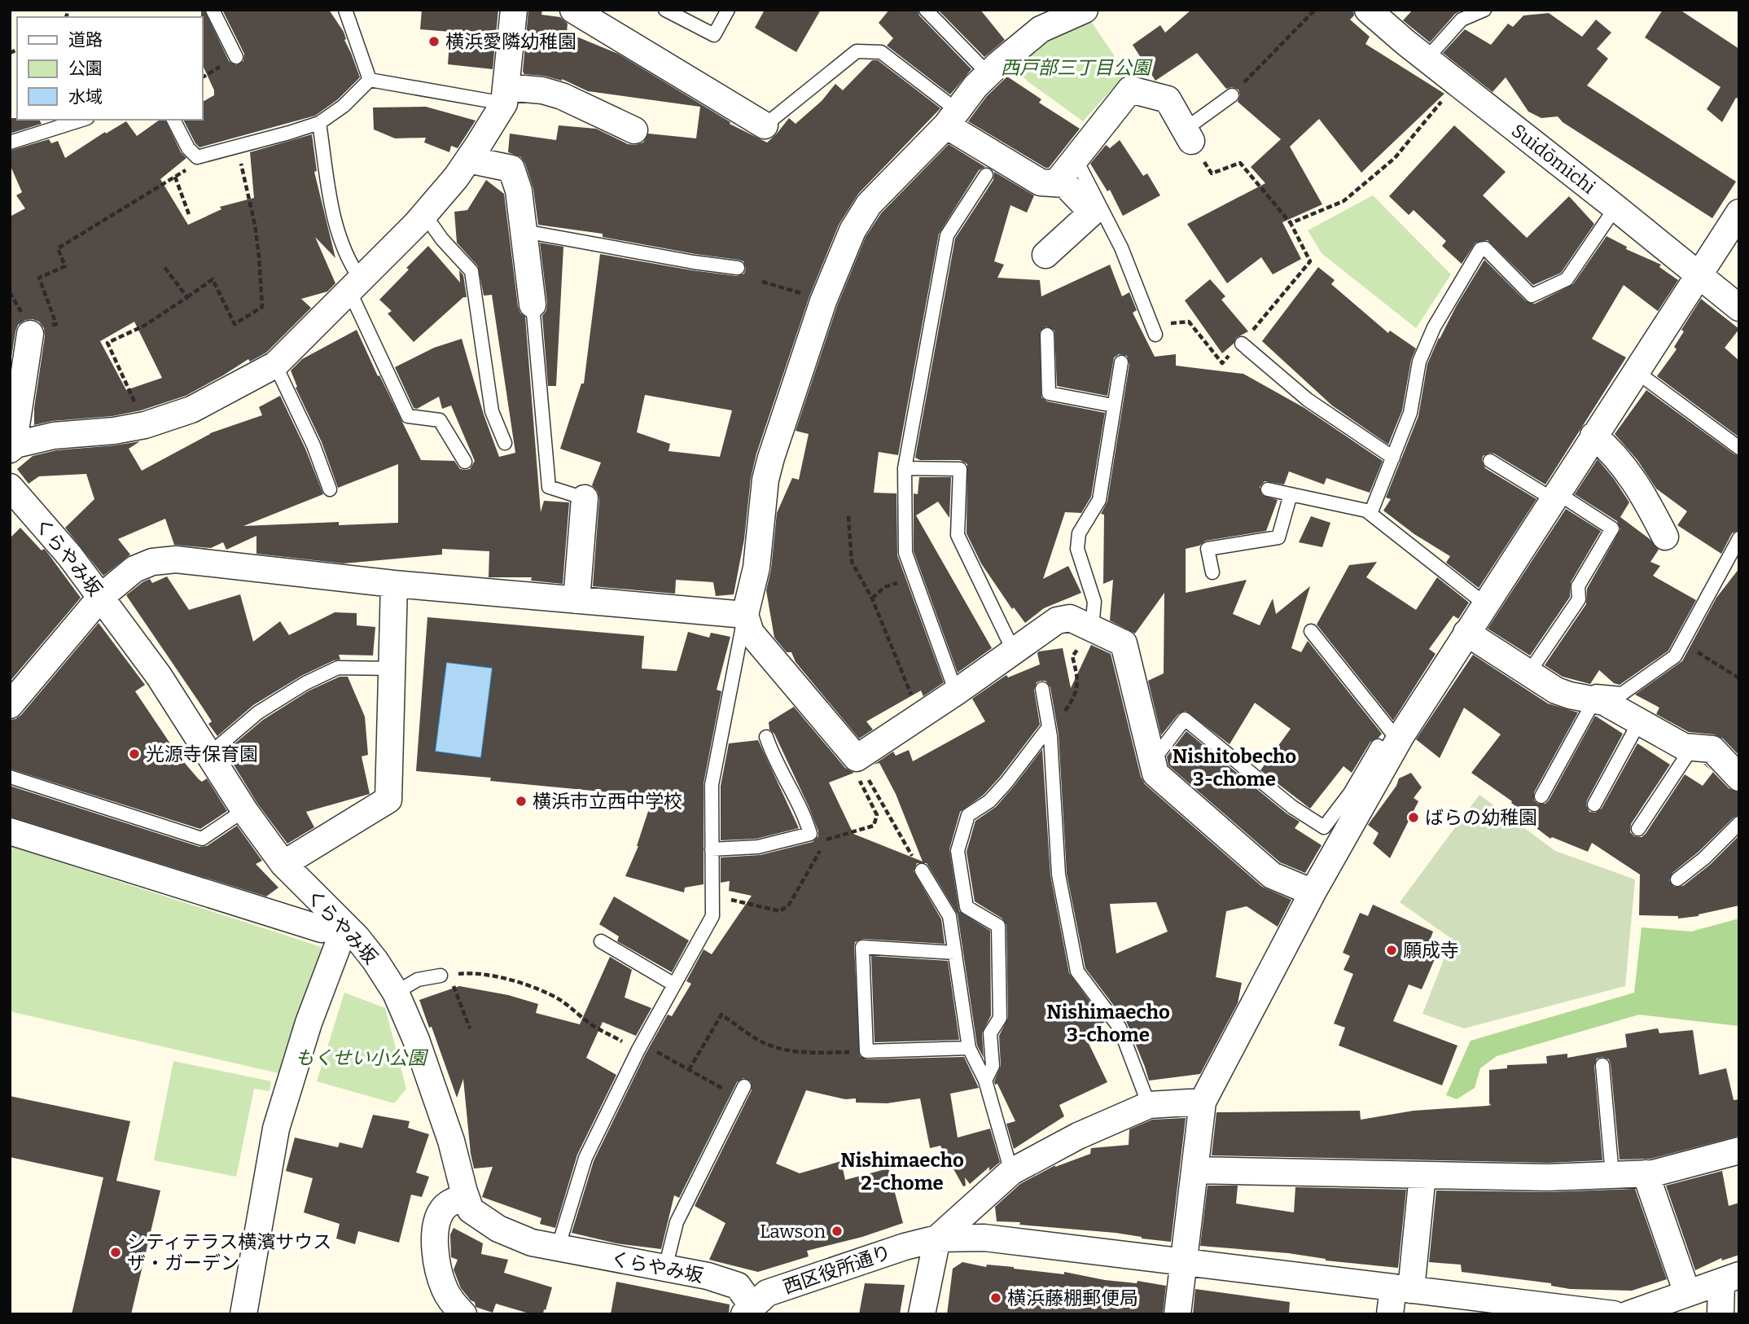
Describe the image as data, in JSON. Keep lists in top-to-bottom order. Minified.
{"streets":{"street":["Suidōmichi","くらやみ坂","西区役所通り"]},"crossings":[["くらやみ坂","西区役所通り"]],"districts":["Nishitobecho 3-chome","Nishimaecho 3-chome","Nishimaecho 2-chome"],"parks":["西戸部三丁目公園","もくせい小公園"],"places":["横浜愛隣幼稚園","光源寺保育園","横浜市立西中学校","ばらの幼稚園","願成寺","Lawson","シティテラス横濱サウス ザ・ガーデン","横浜藤棚郵便局"],"legend":["道路","公園","水域"]}
